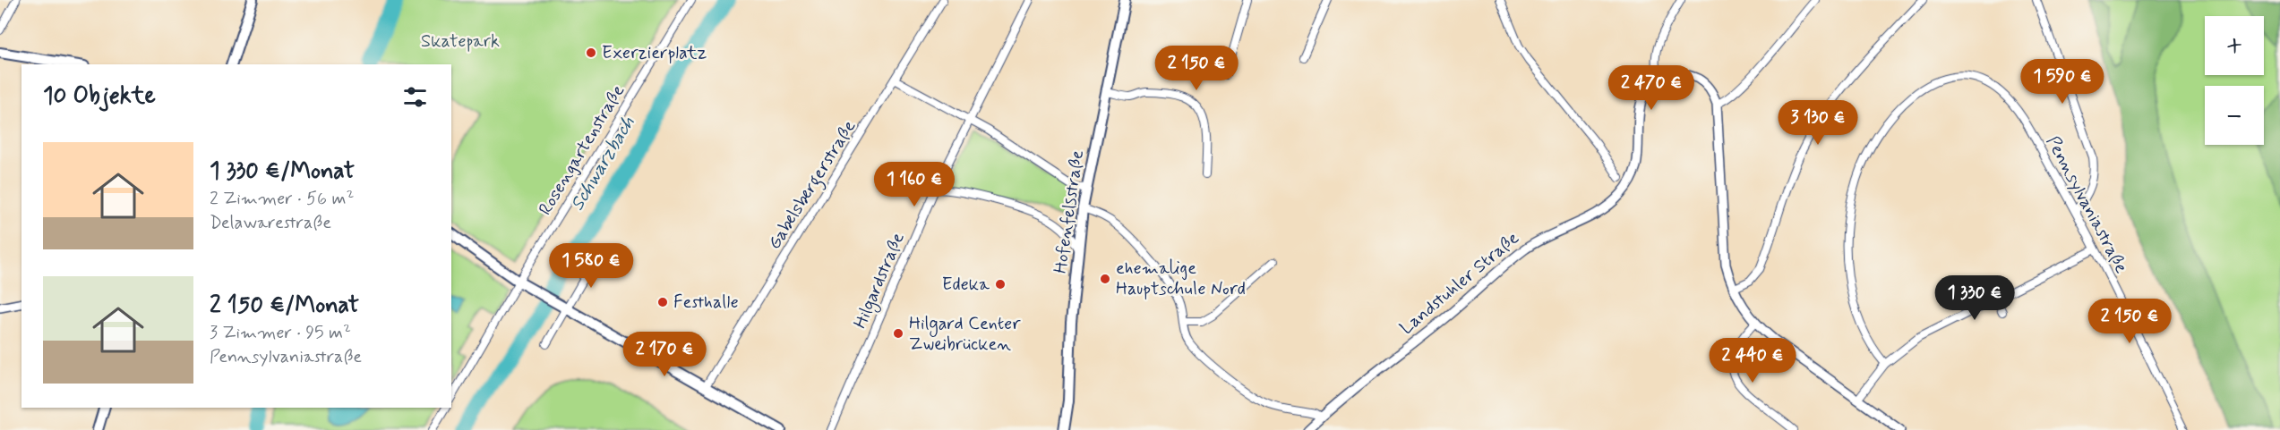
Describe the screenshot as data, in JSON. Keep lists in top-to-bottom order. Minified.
{"streets":{"main road":["Hofenfelsstraße"],"street":["Rosengartenstraße","Gabelsbergerstraße","Pennsylvaniastraße","Hilgardstraße","Landstuhler Straße"]},"water":["Schwarzbach"],"parks":["Skatepark"],"places":["Exerzierplatz","ehemalige Hauptschule Nord","Edeka","Festhalle","Hilgard Center Zweibrücken"],"page":{"map_buttons":["+","−"],"price":["2 150 €","1 590 €","2 470 €","3 130 €","1 160 €","1 580 €","1 330 €","2 150 €","2 170 €","2 440 €"],"heading":"10 Objekte","list":[{"name":"1 330 €/Monat","note":"2 Zimmer · 56 m² · Delawarestraße"},{"name":"2 150 €/Monat","note":"3 Zimmer · 95 m² · Pennsylvaniastraße"}]}}
